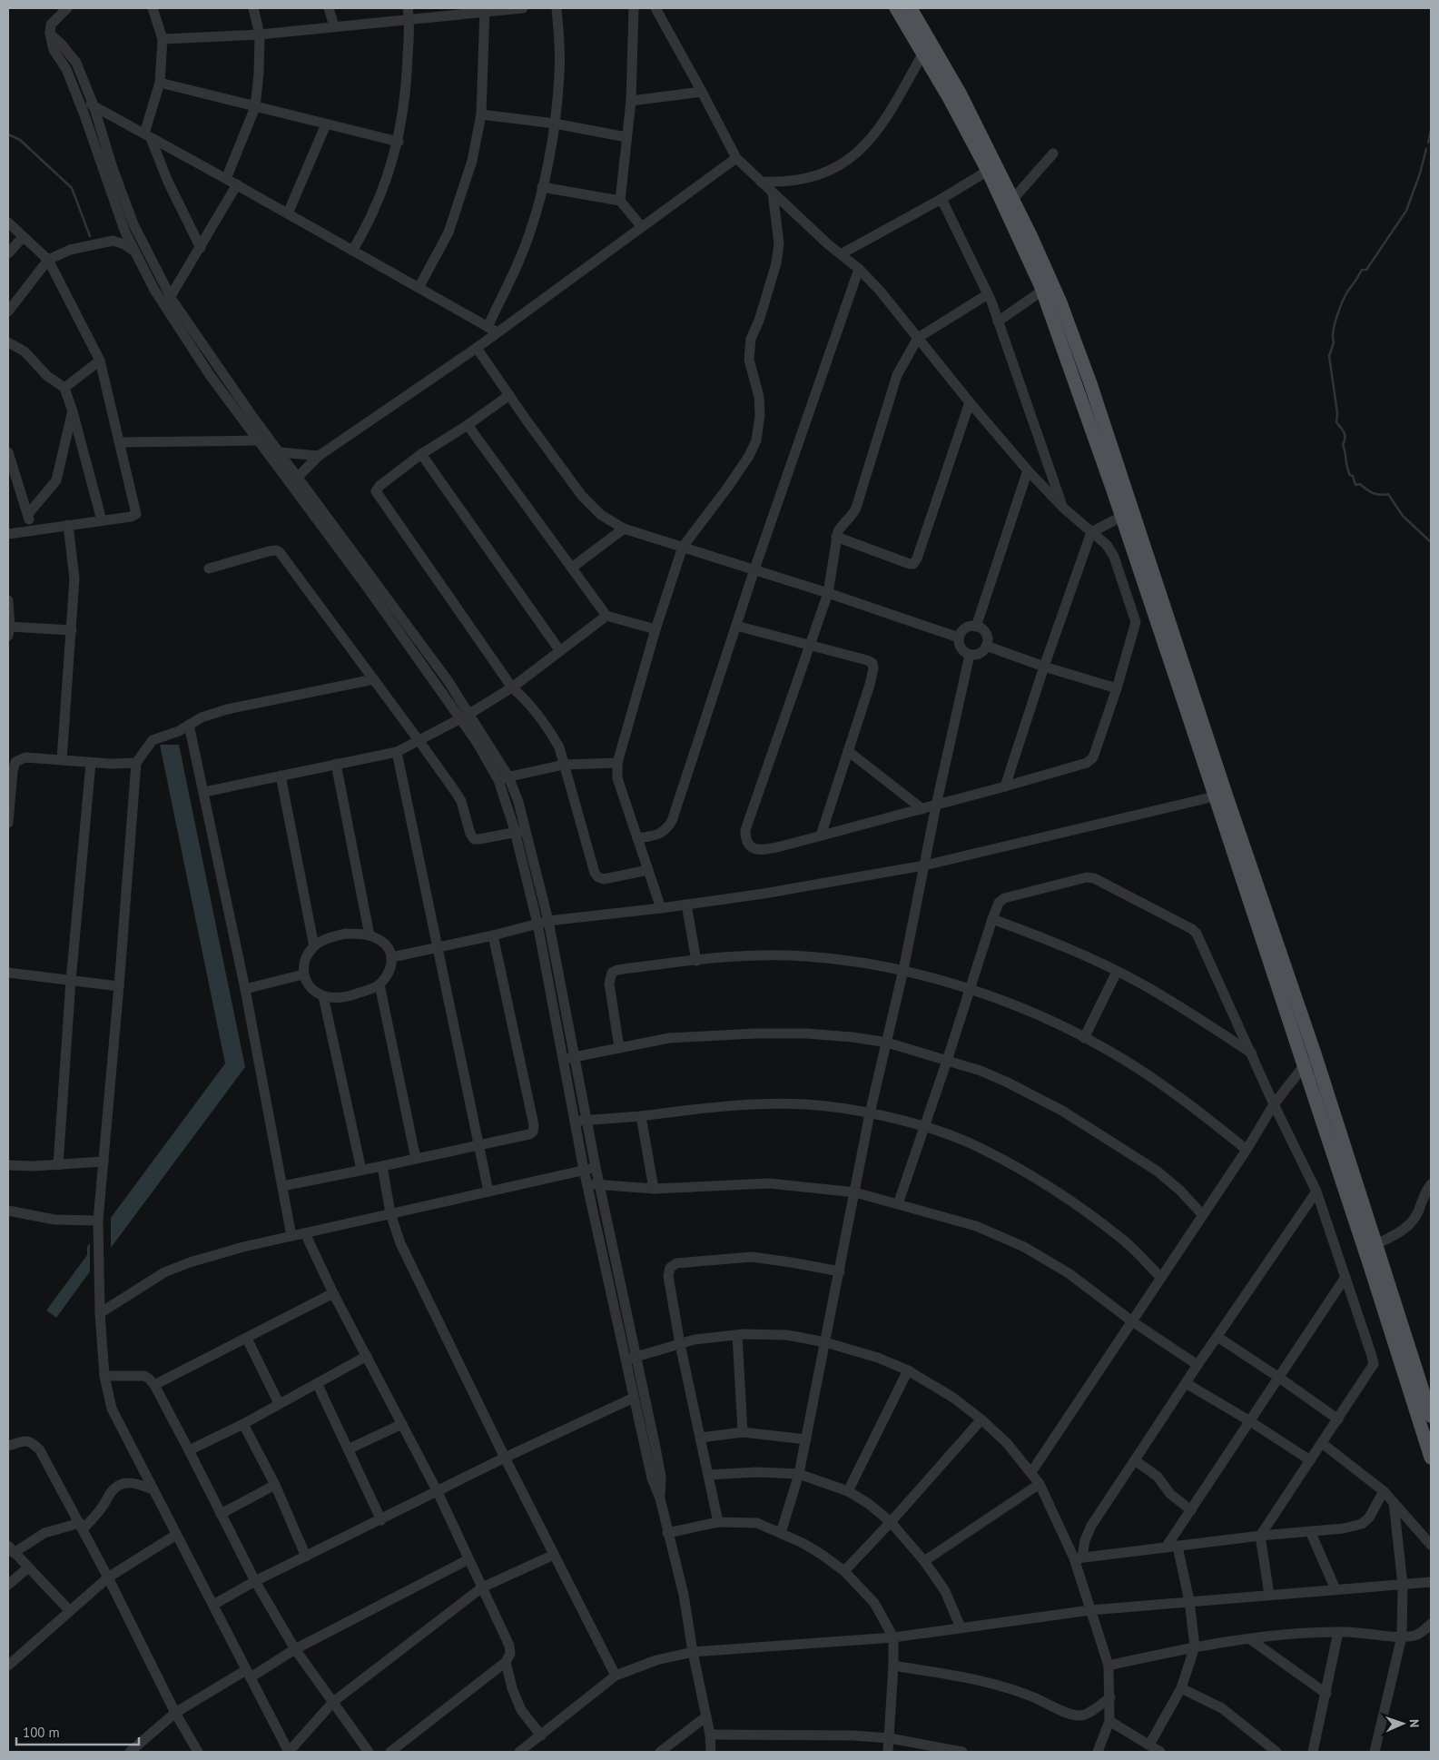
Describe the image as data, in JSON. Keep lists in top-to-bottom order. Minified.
{"scale_bar":"100 m","north":"right"}
